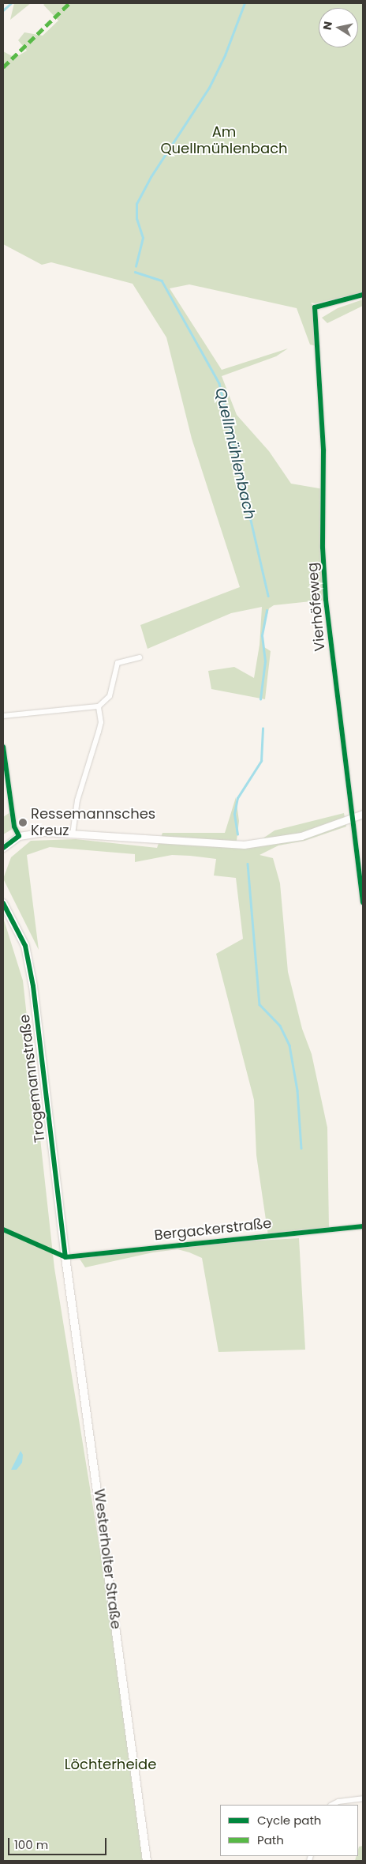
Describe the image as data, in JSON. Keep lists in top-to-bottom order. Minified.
{"streets":{"main road":["Trogemannstraße","Westerholter Straße"],"street":["Vierhöfeweg","Bergackerstraße"]},"crossings":[["Trogemannstraße","Bergackerstraße"],["Trogemannstraße","Westerholter Straße"],["Bergackerstraße","Westerholter Straße"]],"water":["Quellmühlenbach"],"parks":["Am Quellmühlenbach","Löchterheide"],"places":["Ressemannsches Kreuz"],"legend":["Cycle path","Path"],"scale_bar":"100 m","north":"left"}
